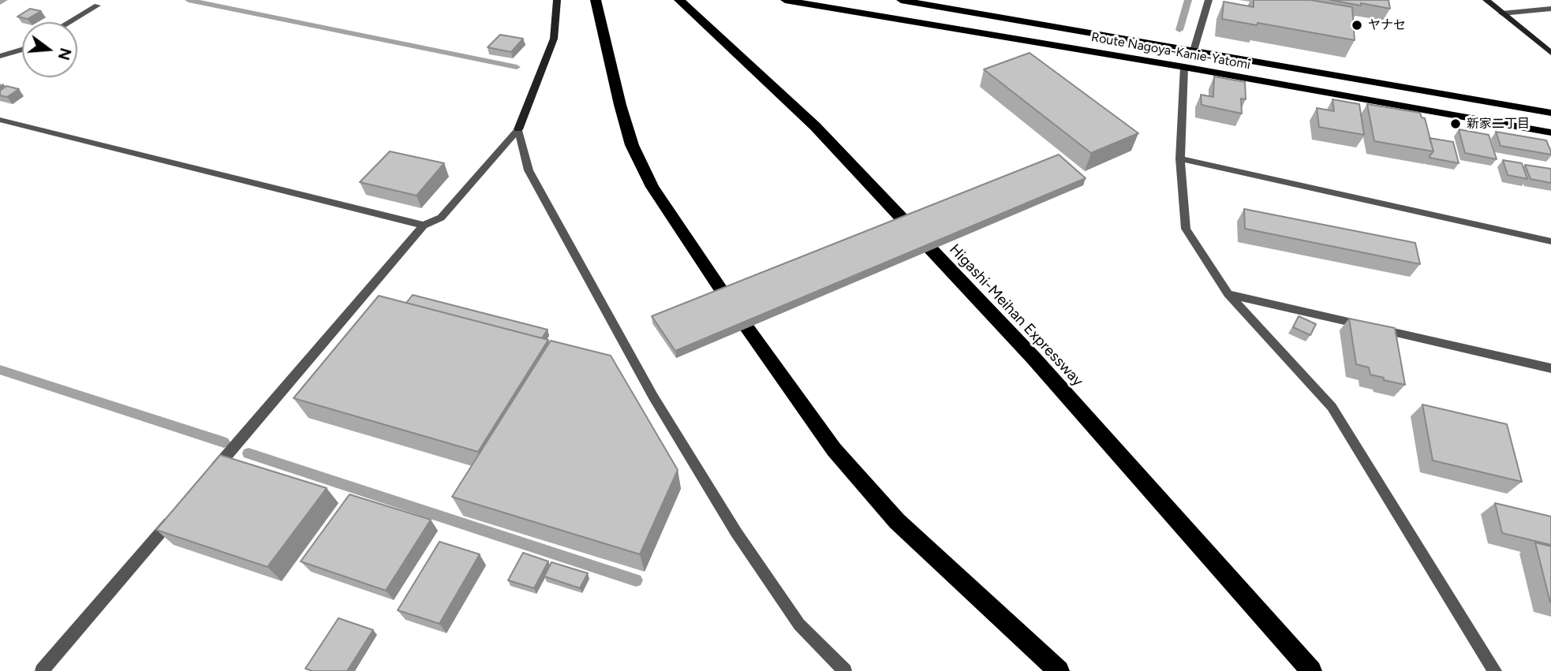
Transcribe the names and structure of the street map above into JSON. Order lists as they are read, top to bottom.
{
  "streets": {
    "highway": ["Higashi-Meihan Expressway"],
    "main road": ["Route Nagoya-Kanie-Yatomi"]
  },
  "places": ["ヤナセ", "新家二丁目"],
  "north": "right"
}
